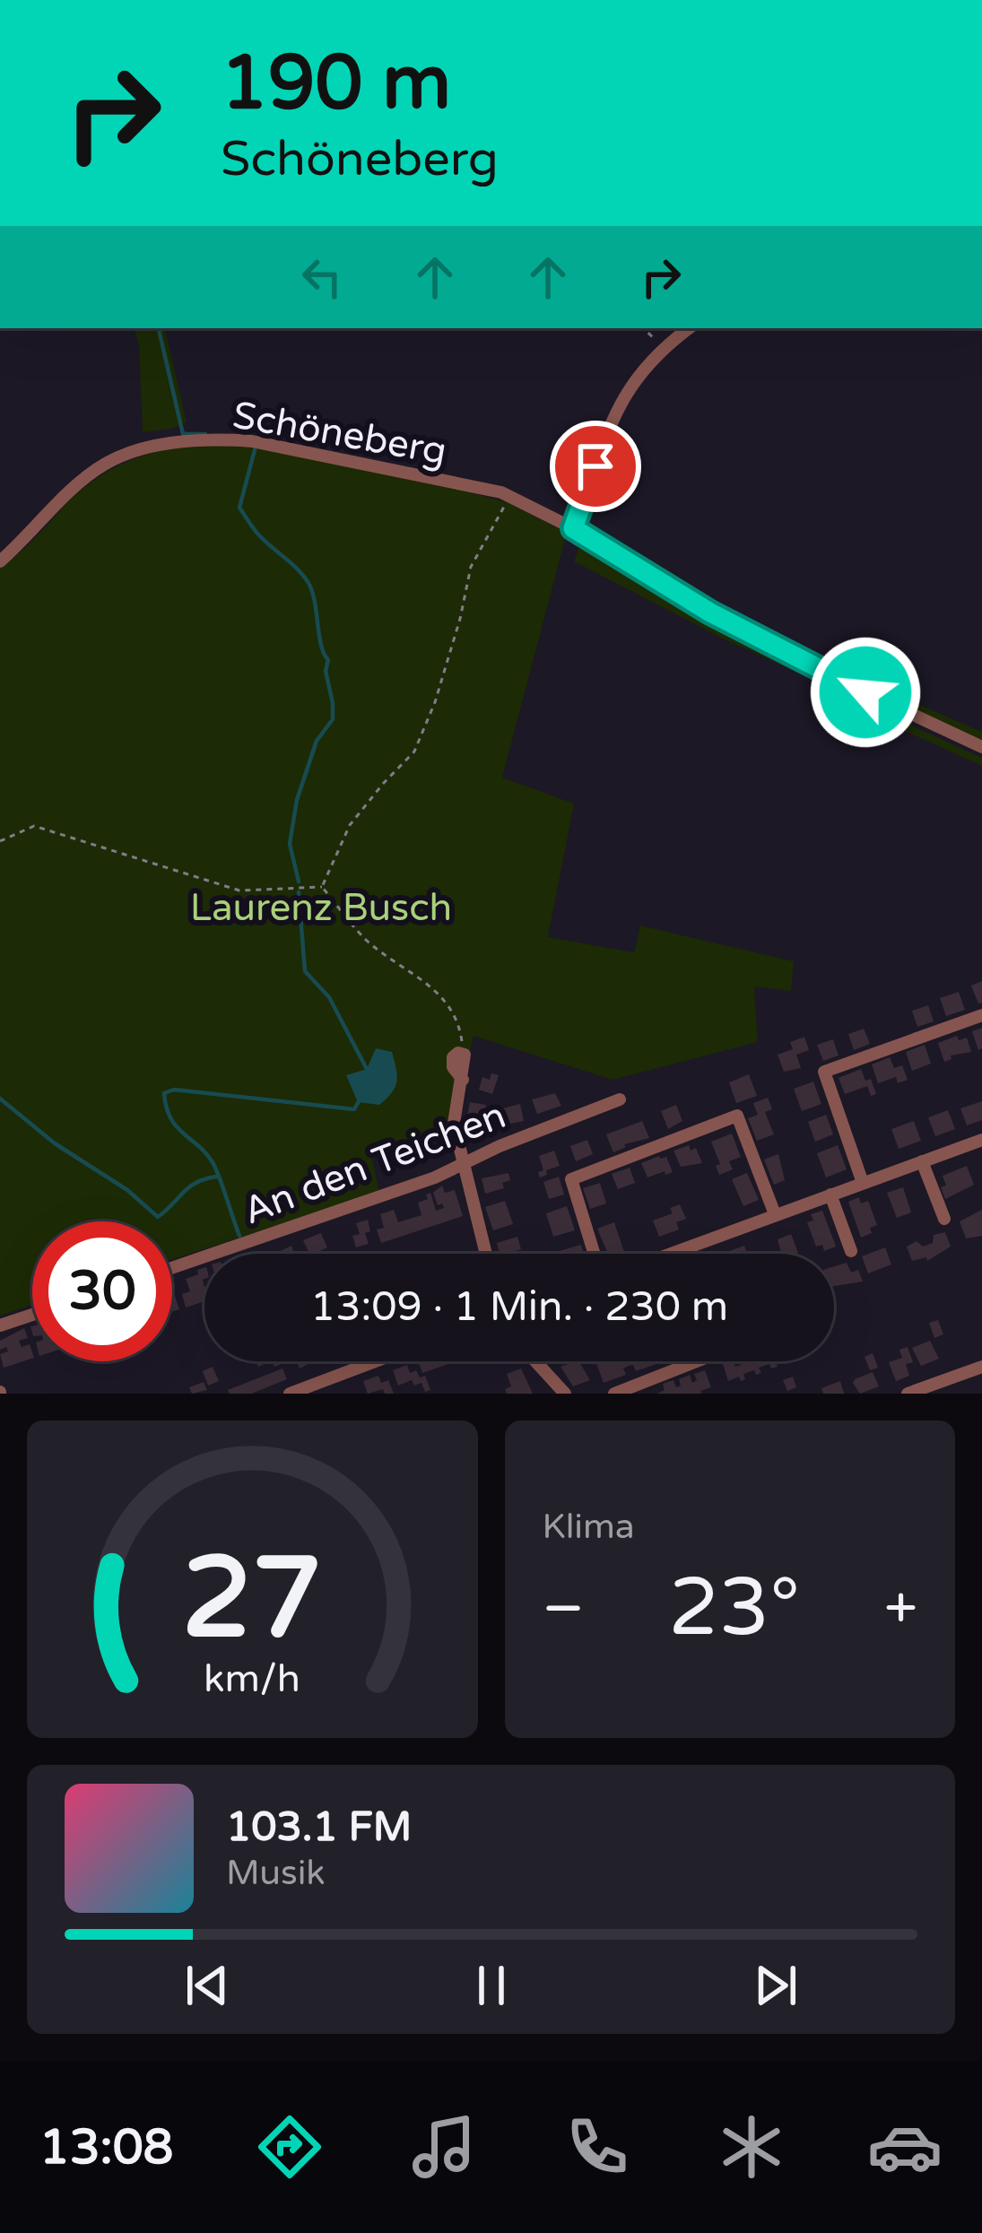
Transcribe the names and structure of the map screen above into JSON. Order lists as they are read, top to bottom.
{
  "streets": {
    "street": ["Schöneberg", "An den Teichen"]
  },
  "parks": ["Laurenz Busch"],
  "page": {
    "turn": ["190 m", "Schöneberg"],
    "limit": "30",
    "trip": "13:09 · 1 Min. · 230 m",
    "tile": "Klima",
    "heat": ["−", "23°", "+"],
    "song": ["103.1 FM", "Musik"],
    "tabs": "13:08",
    "gauge": ["27", "km/h"]
  }
}
